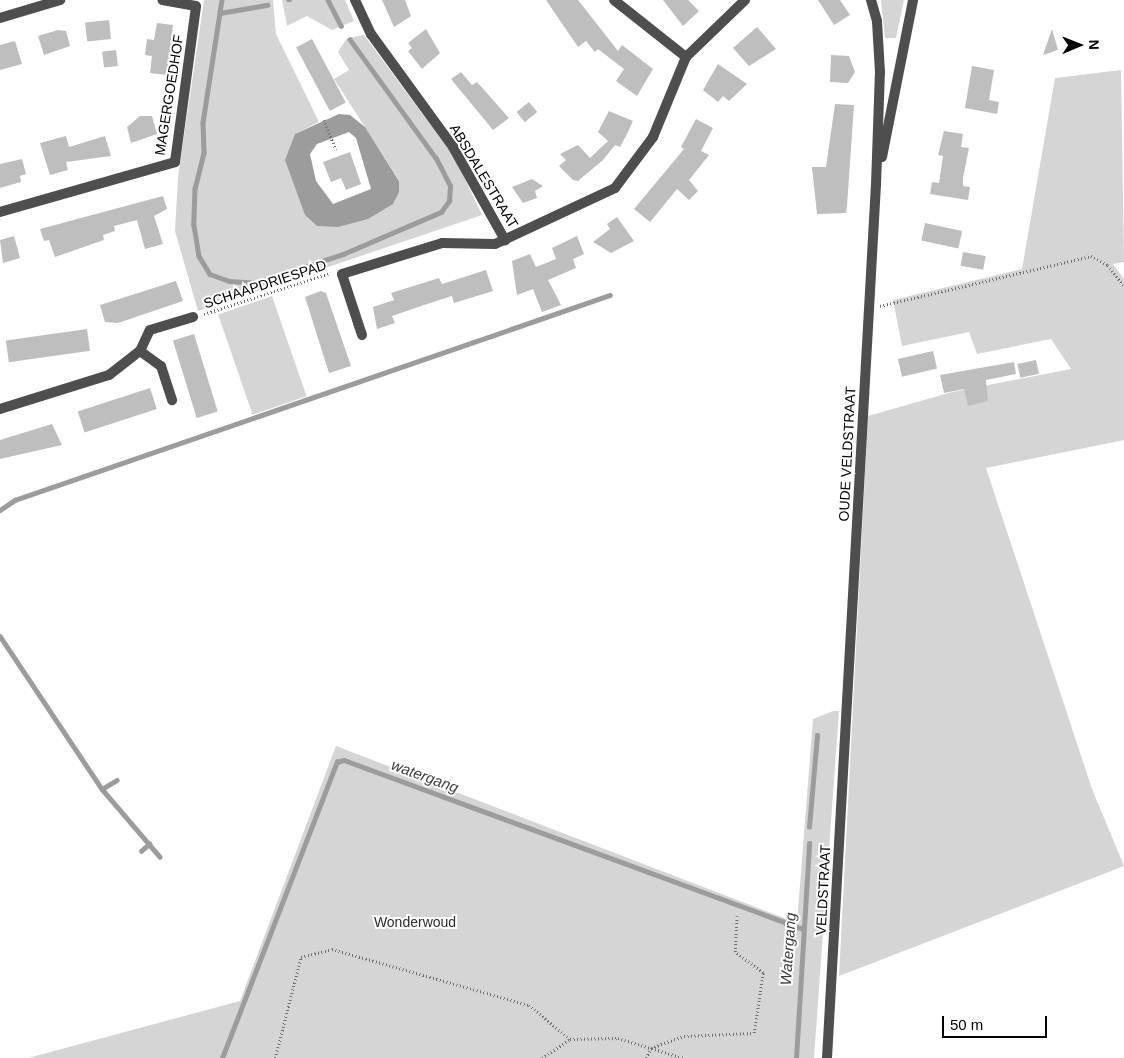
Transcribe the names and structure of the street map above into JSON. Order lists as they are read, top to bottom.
{
  "streets": {
    "street": [
      "MAGERGOEDHOF",
      "ABSDALESTRAAT",
      "OUDE VELDSTRAAT",
      "VELDSTRAAT"
    ],
    "path": ["SCHAAPDRIESPAD"]
  },
  "crossings": [
    ["OUDE VELDSTRAAT", "VELDSTRAAT"]
  ],
  "water": ["watergang", "Watergang"],
  "parks": ["Wonderwoud"],
  "scale_bar": "50 m",
  "north": "right"
}
